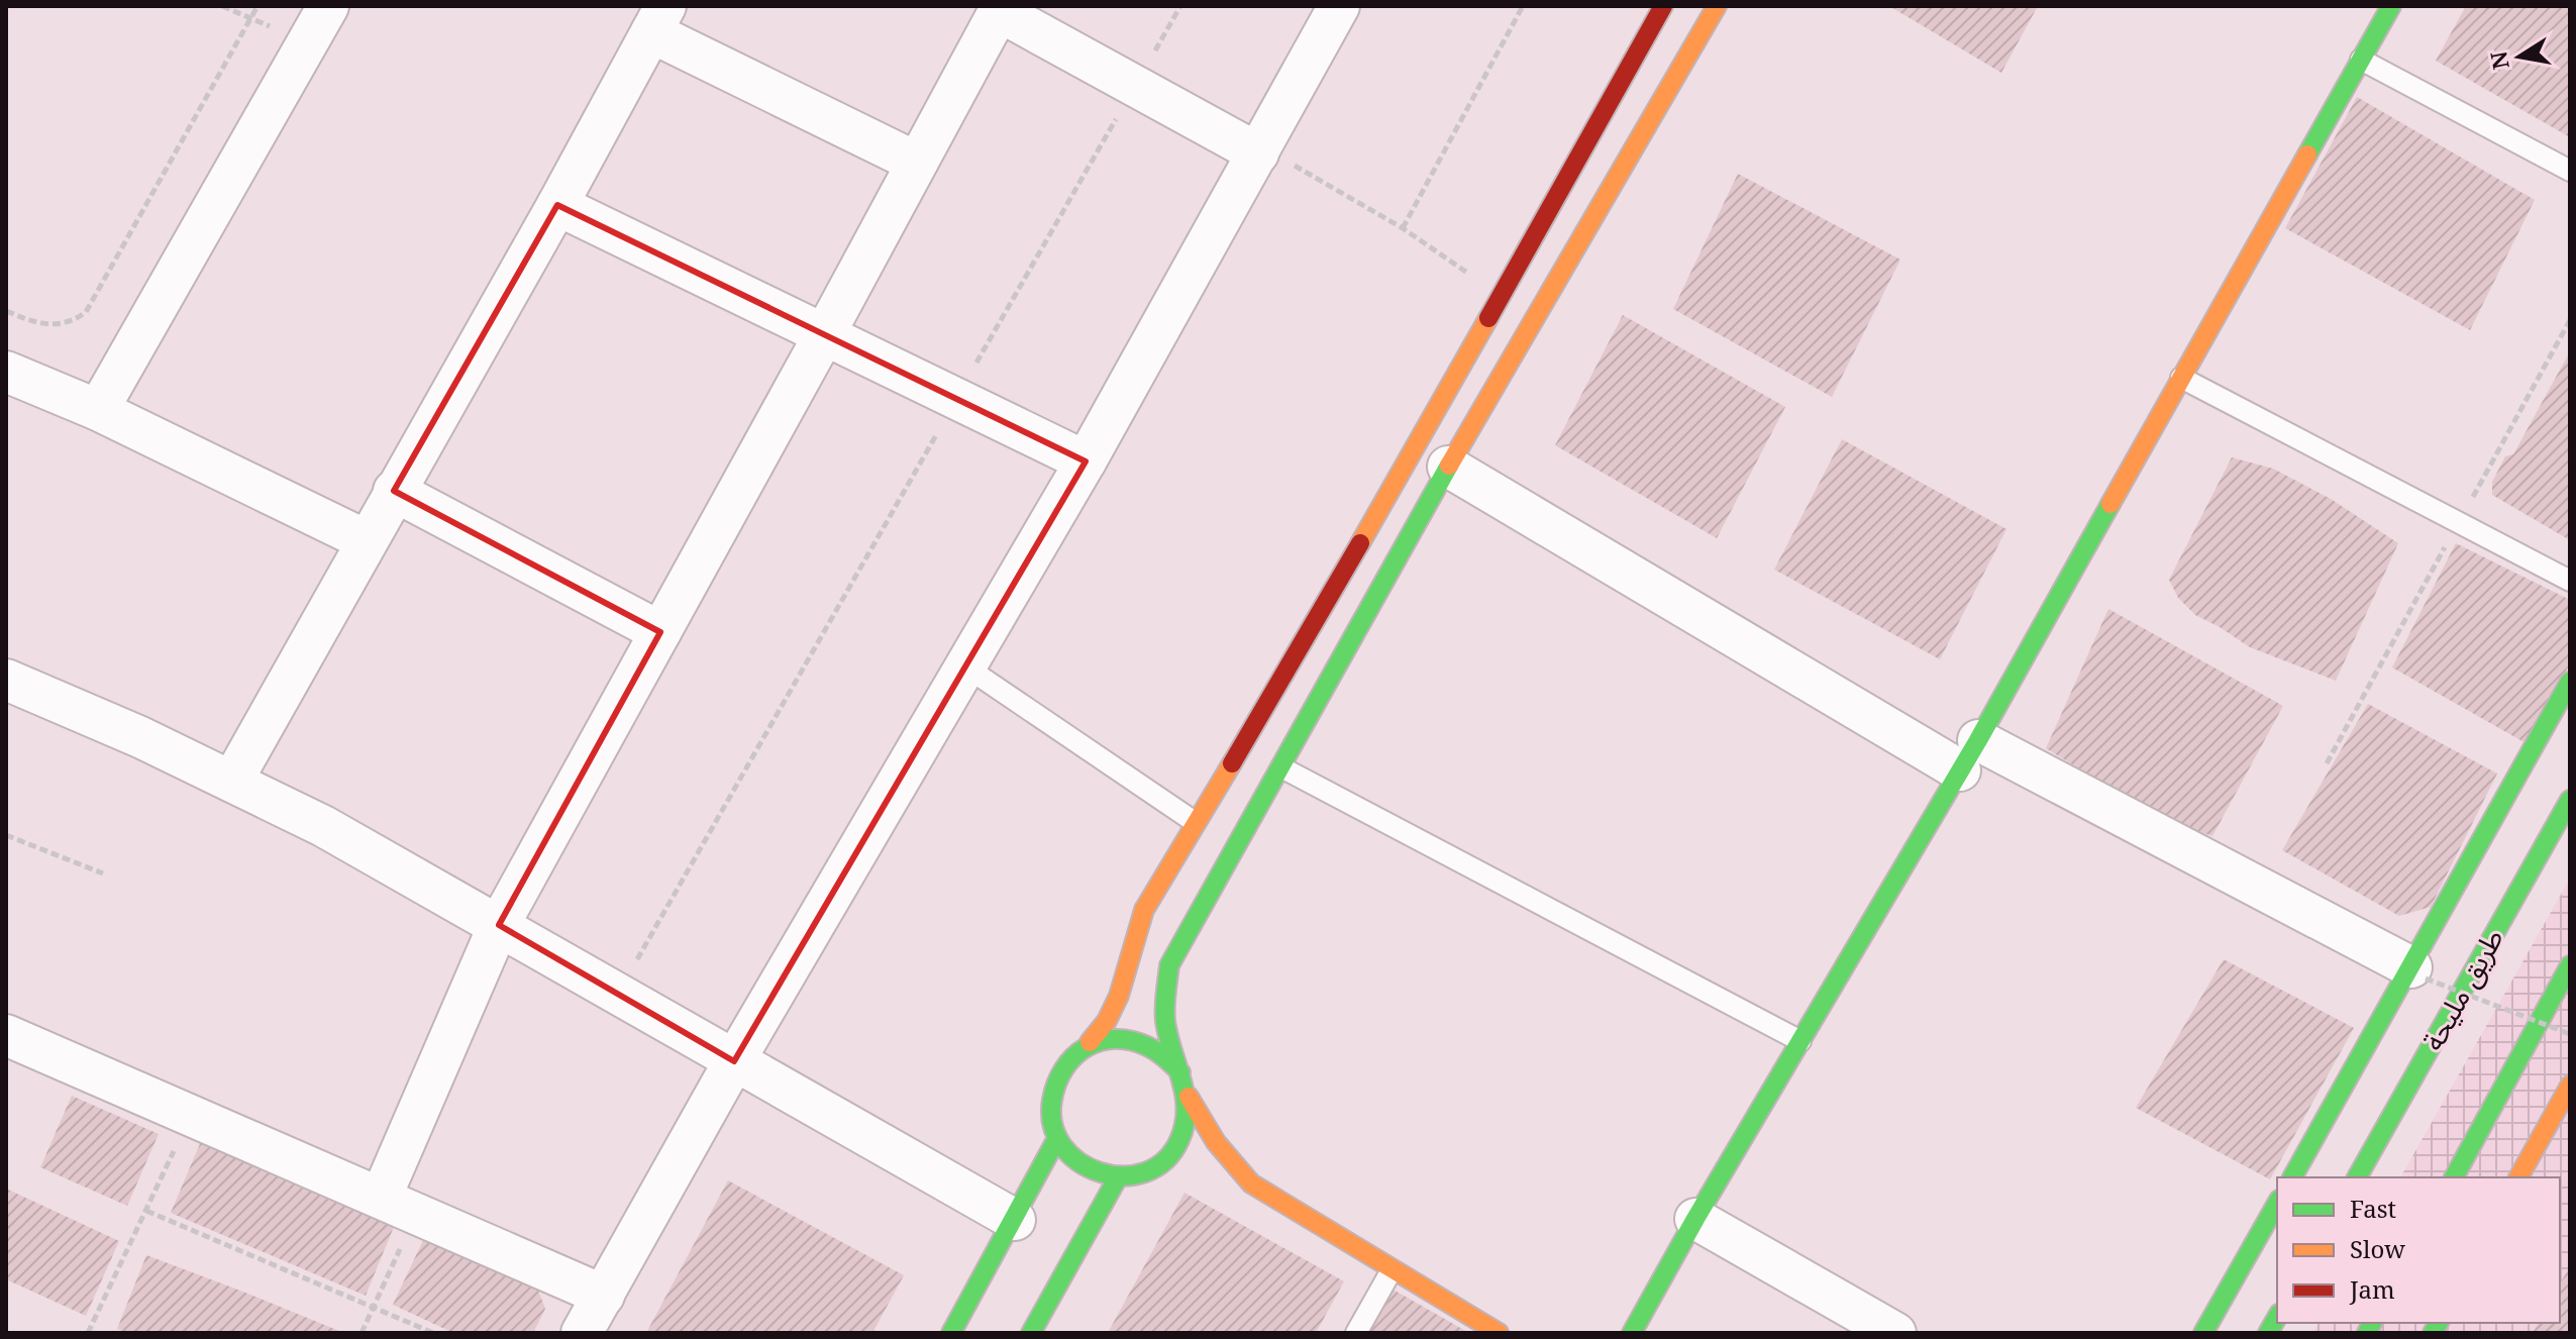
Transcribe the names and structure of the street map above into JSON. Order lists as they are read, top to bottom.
{
  "streets": {
    "street": ["طريق مليحة"]
  },
  "legend": ["Fast", "Slow", "Jam"],
  "north": "left"
}
